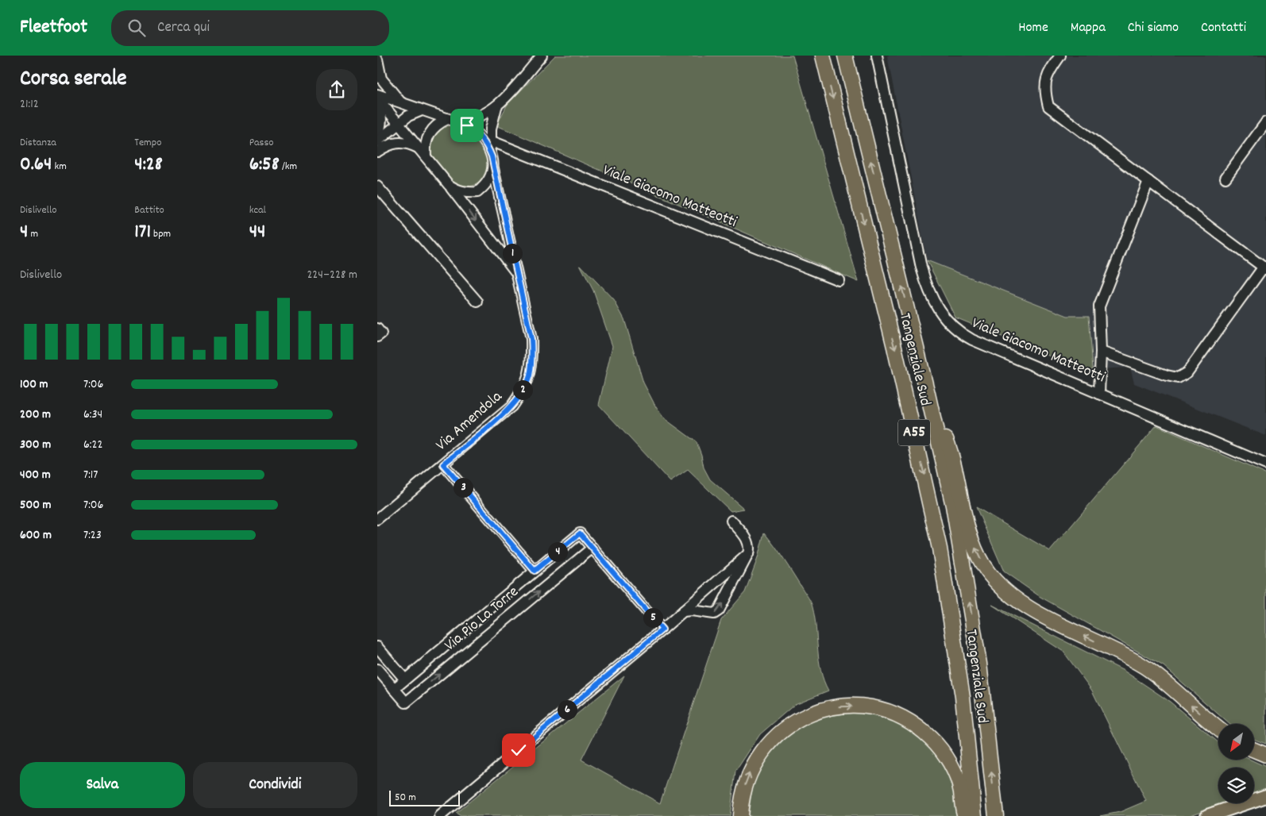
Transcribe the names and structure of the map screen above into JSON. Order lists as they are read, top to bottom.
{
  "streets": {
    "highway": ["Tangenziale Sud", "A55"],
    "street": ["Viale Giacomo Matteotti", "Via Amendola", "Via Pio La Torre"]
  },
  "scale_bar": "50 m",
  "north": "bottom left",
  "page": {
    "header": "Fleetfoot",
    "search": "Cerca qui",
    "nav": [
      "Home",
      "Mappa",
      "Chi siamo",
      "Contatti"
    ],
    "heading": ["Corsa serale", "21:12"],
    "stats": [
      ["Distanza", "0.64 km"],
      ["Tempo", "4:28"],
      ["Passo", "6:58 /km"],
      ["Dislivello", "4 m"],
      ["Battito", "171 bpm"],
      ["kcal", "44"]
    ],
    "pins": [
      "1",
      "2",
      "3",
      "4",
      "5",
      "6"
    ],
    "chart": ["Dislivello", "224–228 m"],
    "list": [
      {
        "name": "100 m",
        "note": "7:06"
      },
      {
        "name": "200 m",
        "note": "6:34"
      },
      {
        "name": "300 m",
        "note": "6:22"
      },
      {
        "name": "400 m",
        "note": "7:17"
      },
      {
        "name": "500 m",
        "note": "7:06"
      },
      {
        "name": "600 m",
        "note": "7:23"
      }
    ],
    "buttons": ["Salva", "Condividi"],
    "scale": "50 m"
  }
}
